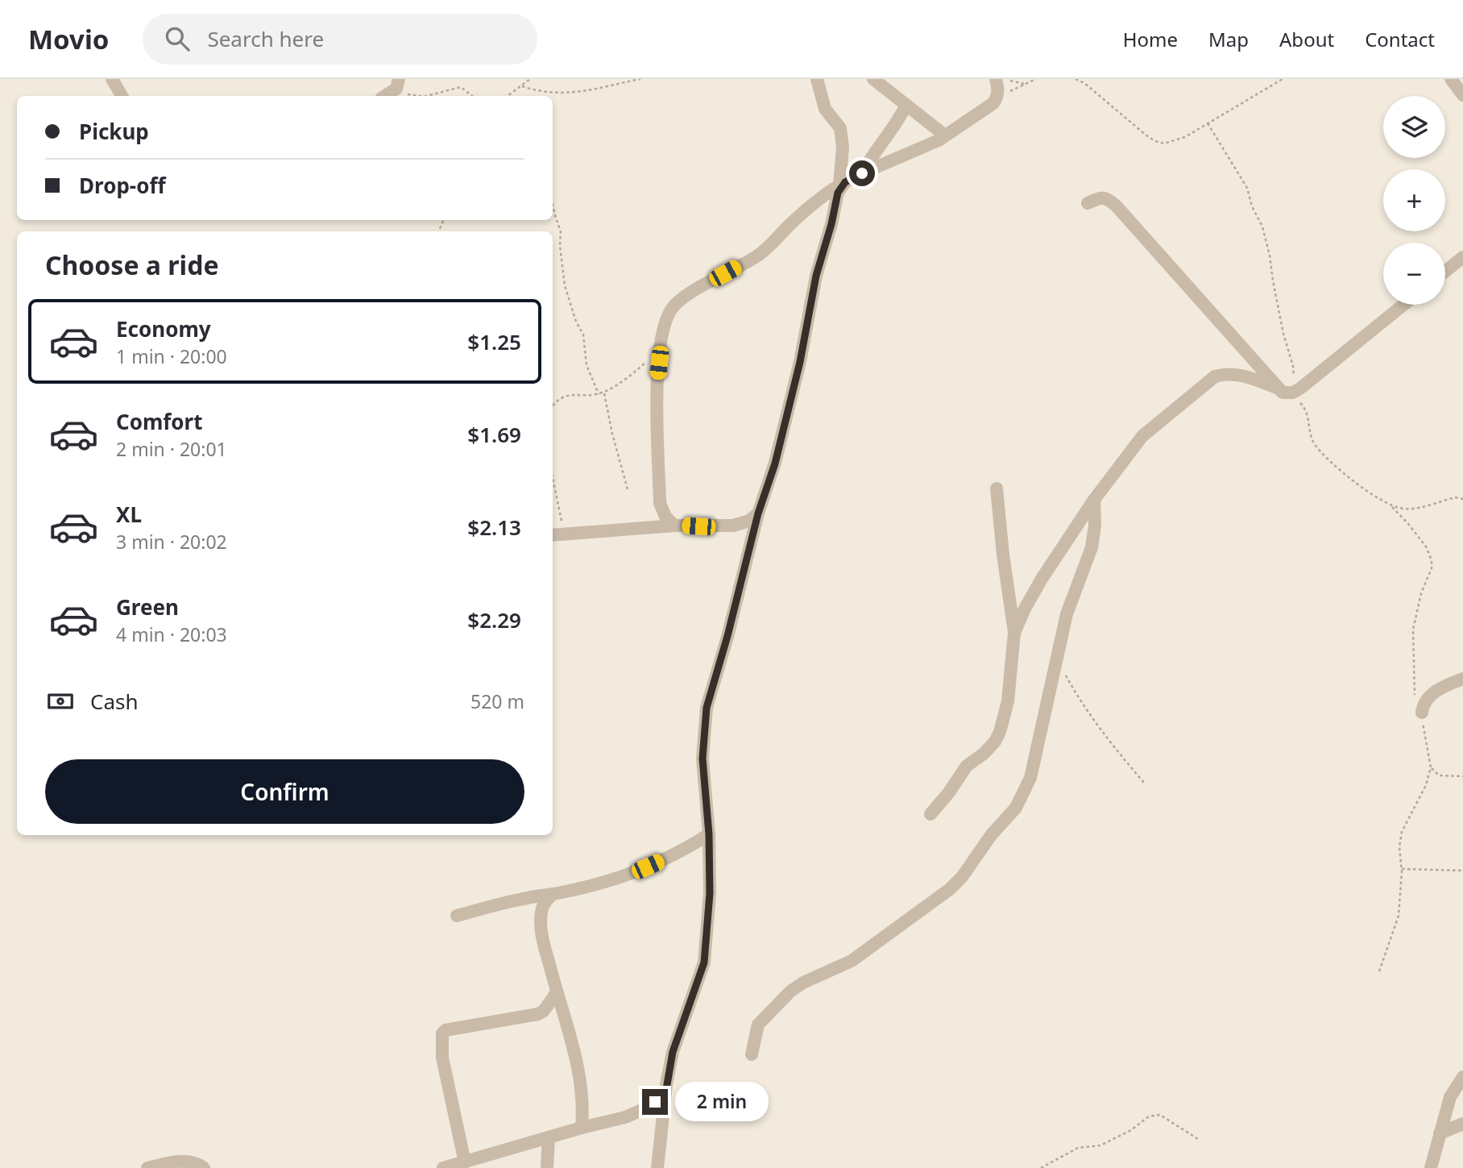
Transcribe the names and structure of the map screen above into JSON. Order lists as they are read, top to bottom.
{
  "page": {
    "header": "Movio",
    "search": "Search here",
    "nav": [
      "Home",
      "Map",
      "About",
      "Contact"
    ],
    "map_buttons": ["+", "−"],
    "banner": ["Pickup", "Drop-off"],
    "heading": "Choose a ride",
    "list": [
      {
        "name": "Economy",
        "note": "1 min · 20:00",
        "value": "$1.25"
      },
      {
        "name": "Comfort",
        "note": "2 min · 20:01",
        "value": "$1.69"
      },
      {
        "name": "XL",
        "note": "3 min · 20:02",
        "value": "$2.13"
      },
      {
        "name": "Green",
        "note": "4 min · 20:03",
        "value": "$2.29"
      }
    ],
    "pay": ["Cash", "520 m"],
    "buttons": "Confirm",
    "bubble": "2 min"
  }
}
